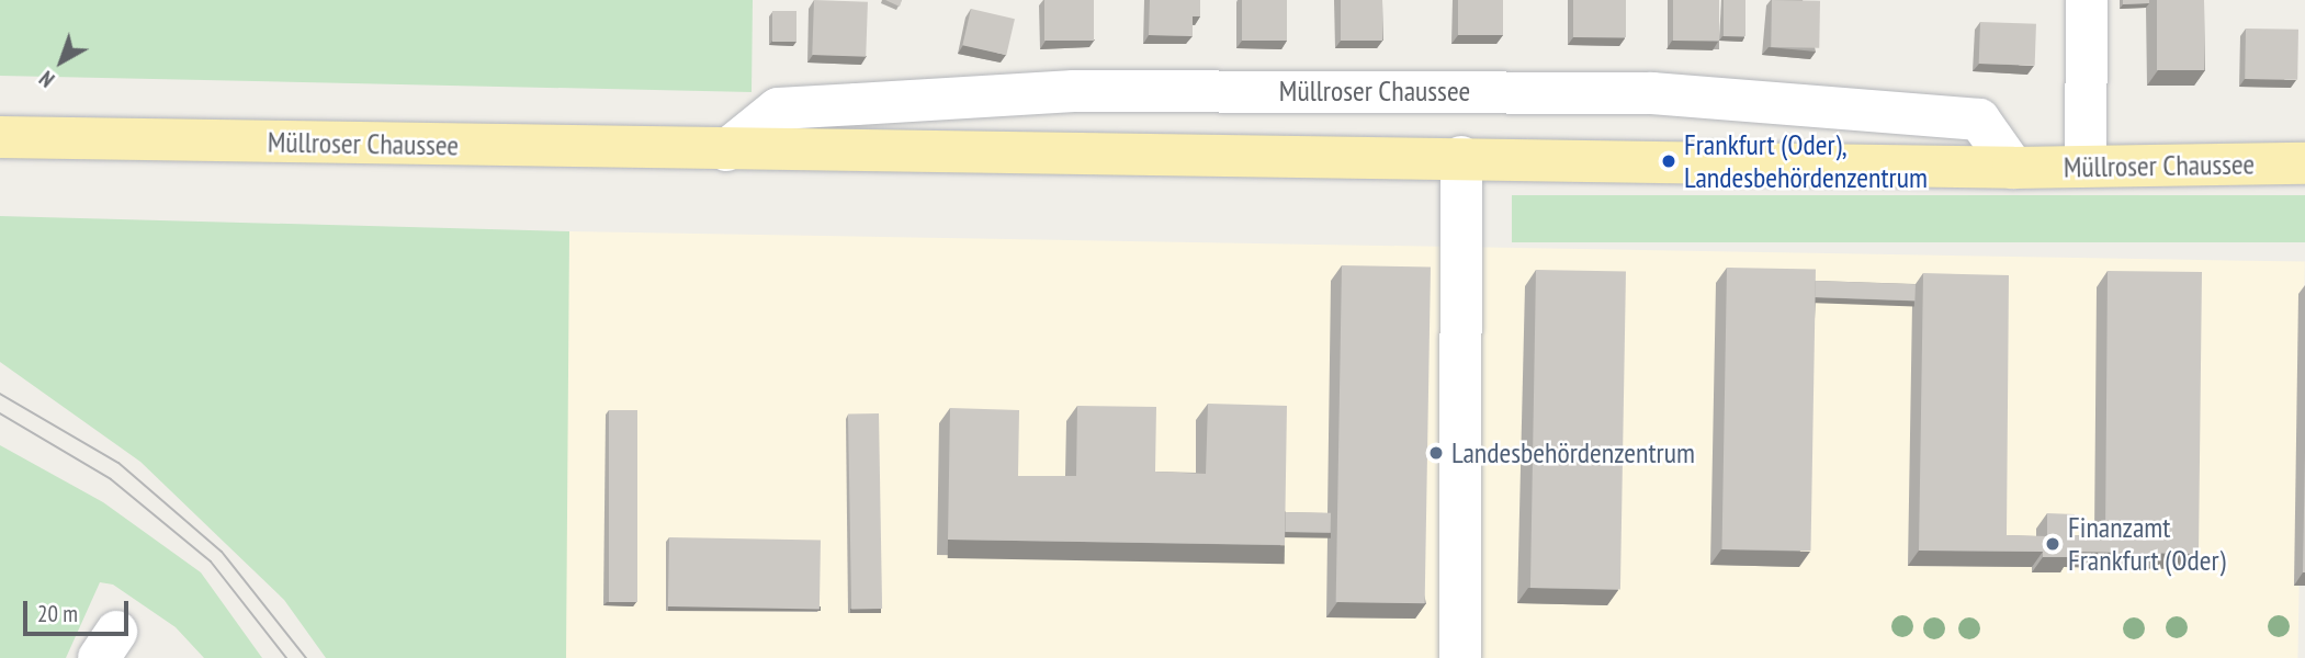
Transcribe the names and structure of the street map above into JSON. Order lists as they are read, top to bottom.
{
  "streets": {
    "main road": ["Müllroser Chaussee"]
  },
  "places": ["Frankfurt (Oder), Landesbehördenzentrum", "Landesbehördenzentrum", "Finanzamt Frankfurt (Oder)"],
  "scale_bar": "20 m",
  "north": "bottom left"
}
